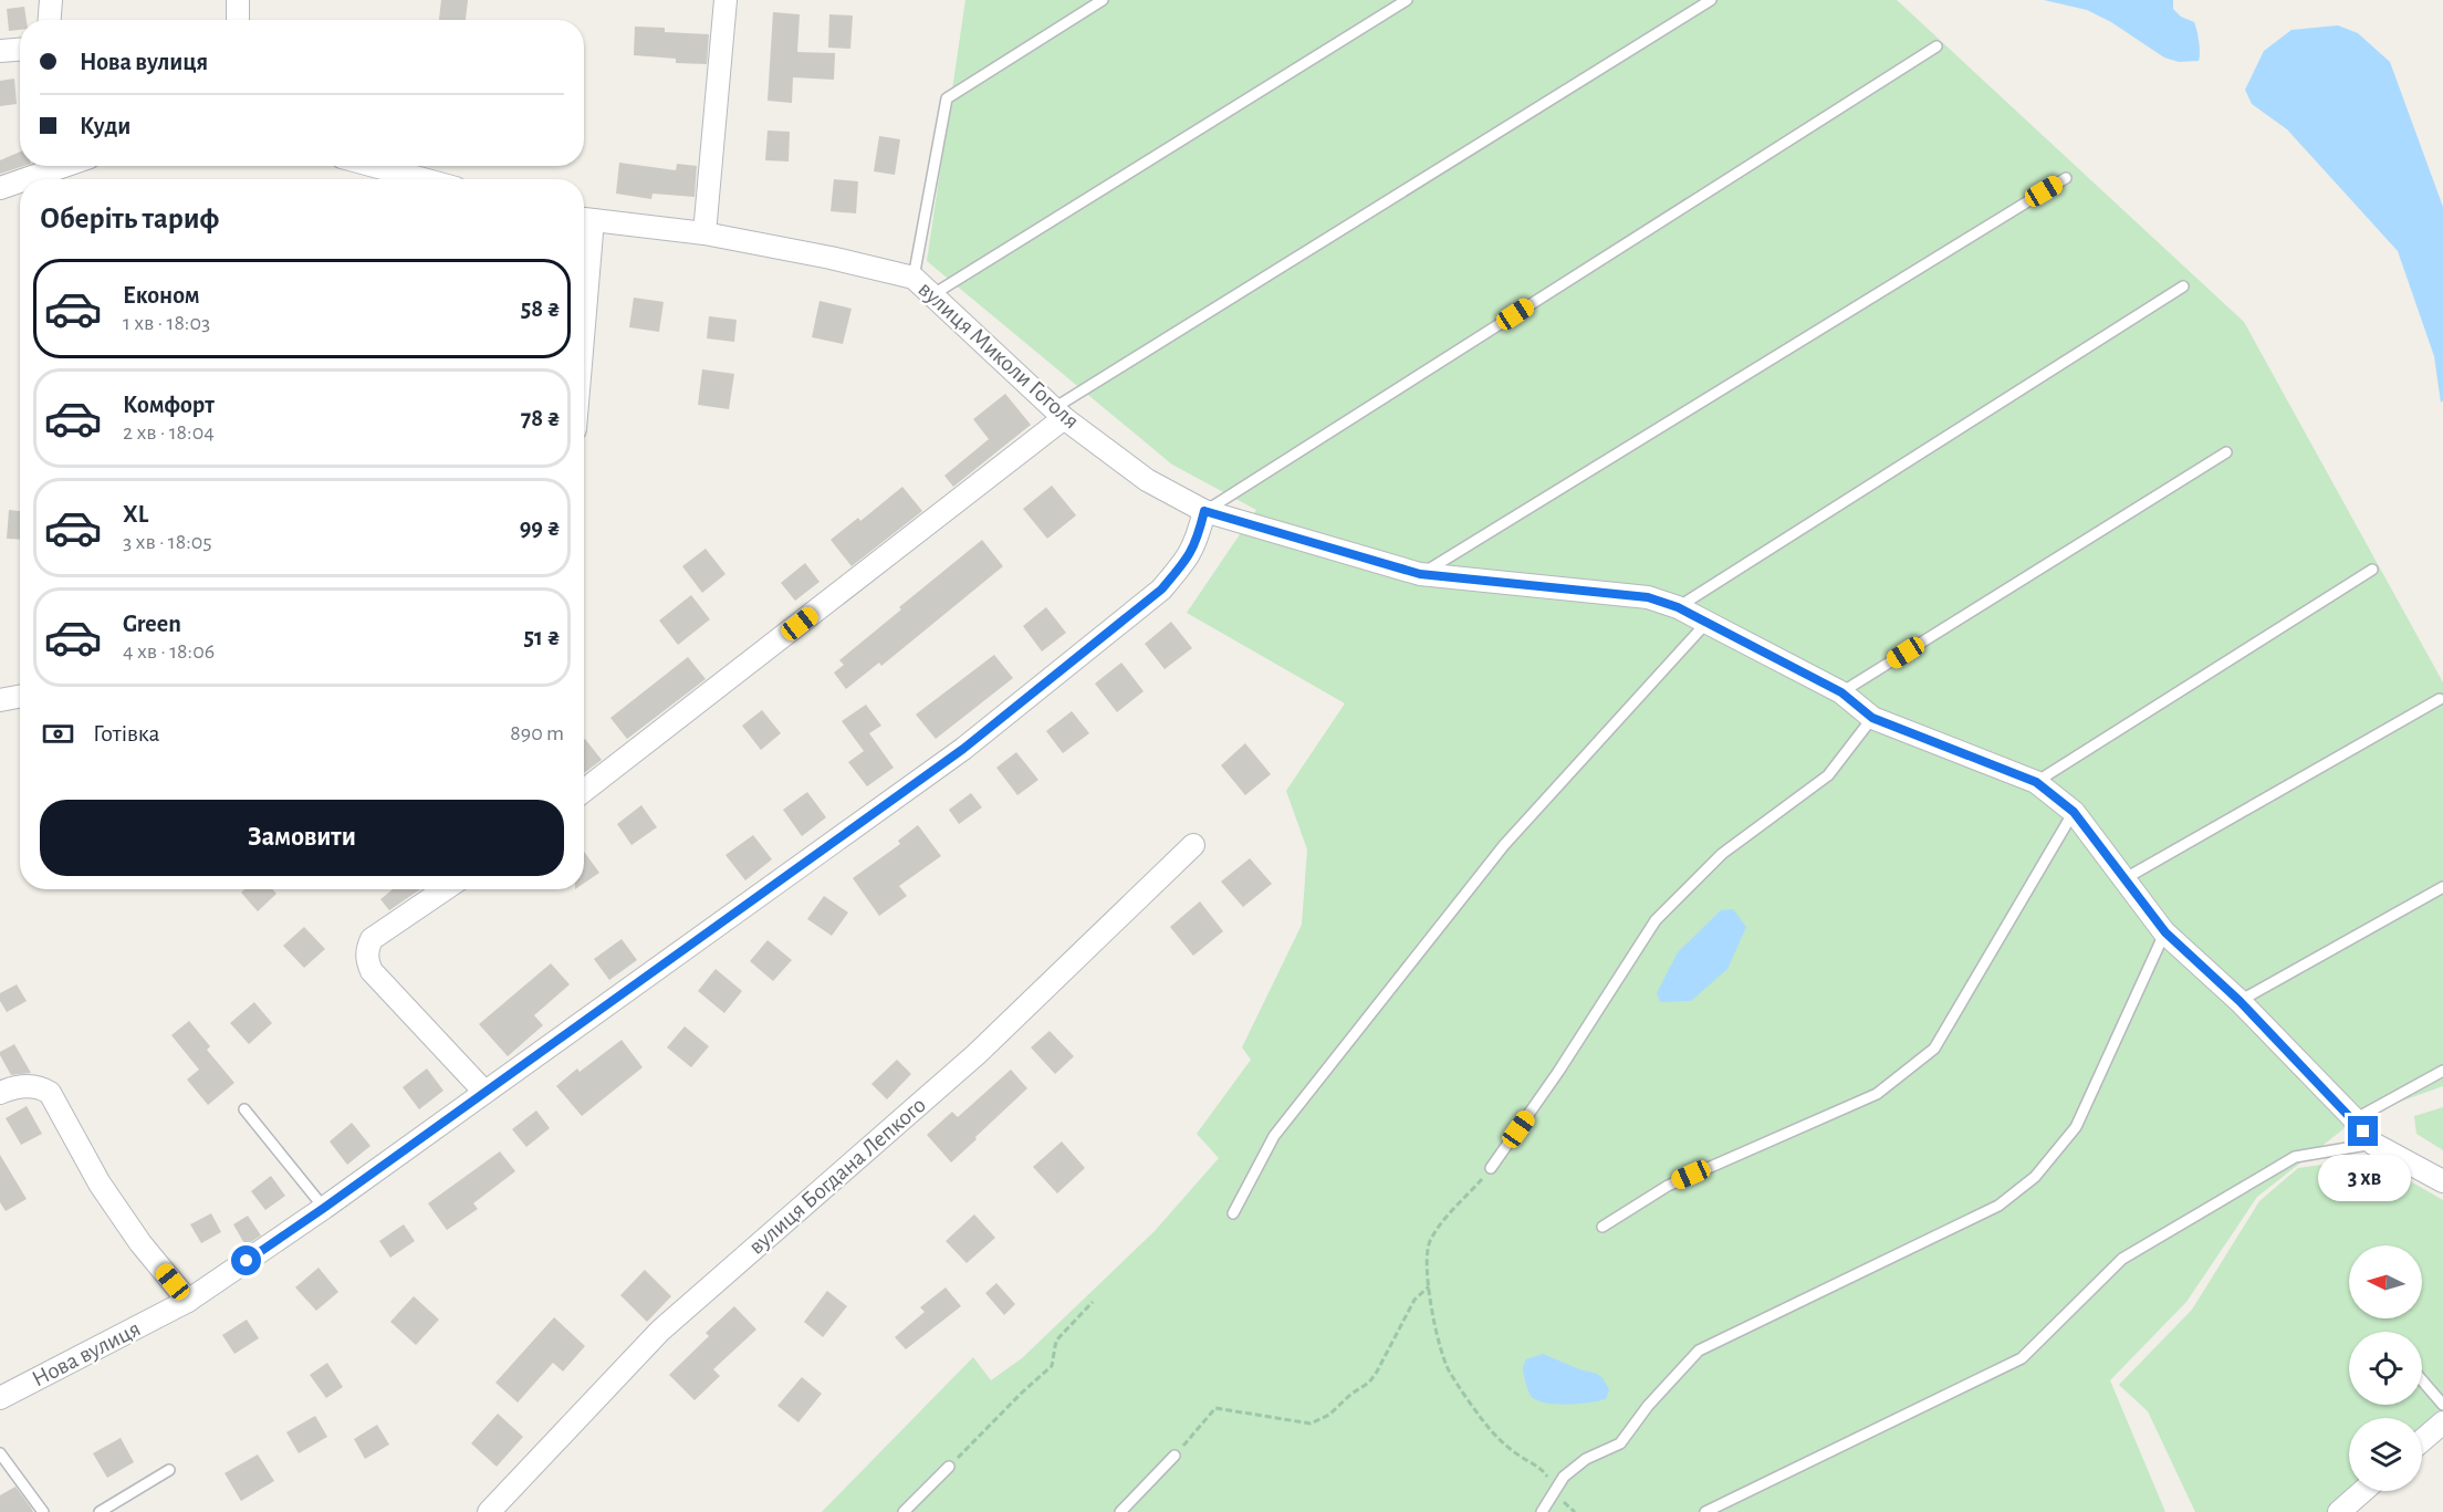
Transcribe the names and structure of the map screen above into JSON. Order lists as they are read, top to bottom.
{
  "streets": {
    "street": ["вулиця Миколи Гоголя", "вулиця Богдана Лепкого", "Нова вулиця"]
  },
  "crossings": [
    ["вулиця Миколи Гоголя", "Нова вулиця"]
  ],
  "north": "left",
  "page": {
    "banner": ["Нова вулиця", "Куди"],
    "heading": "Оберіть тариф",
    "list": [
      {
        "name": "Економ",
        "note": "1 хв · 18:03",
        "value": "58 ₴"
      },
      {
        "name": "Комфорт",
        "note": "2 хв · 18:04",
        "value": "78 ₴"
      },
      {
        "name": "XL",
        "note": "3 хв · 18:05",
        "value": "99 ₴"
      },
      {
        "name": "Green",
        "note": "4 хв · 18:06",
        "value": "51 ₴"
      }
    ],
    "pay": ["Готівка", "890 m"],
    "buttons": "Замовити",
    "bubble": "3 хв"
  }
}
